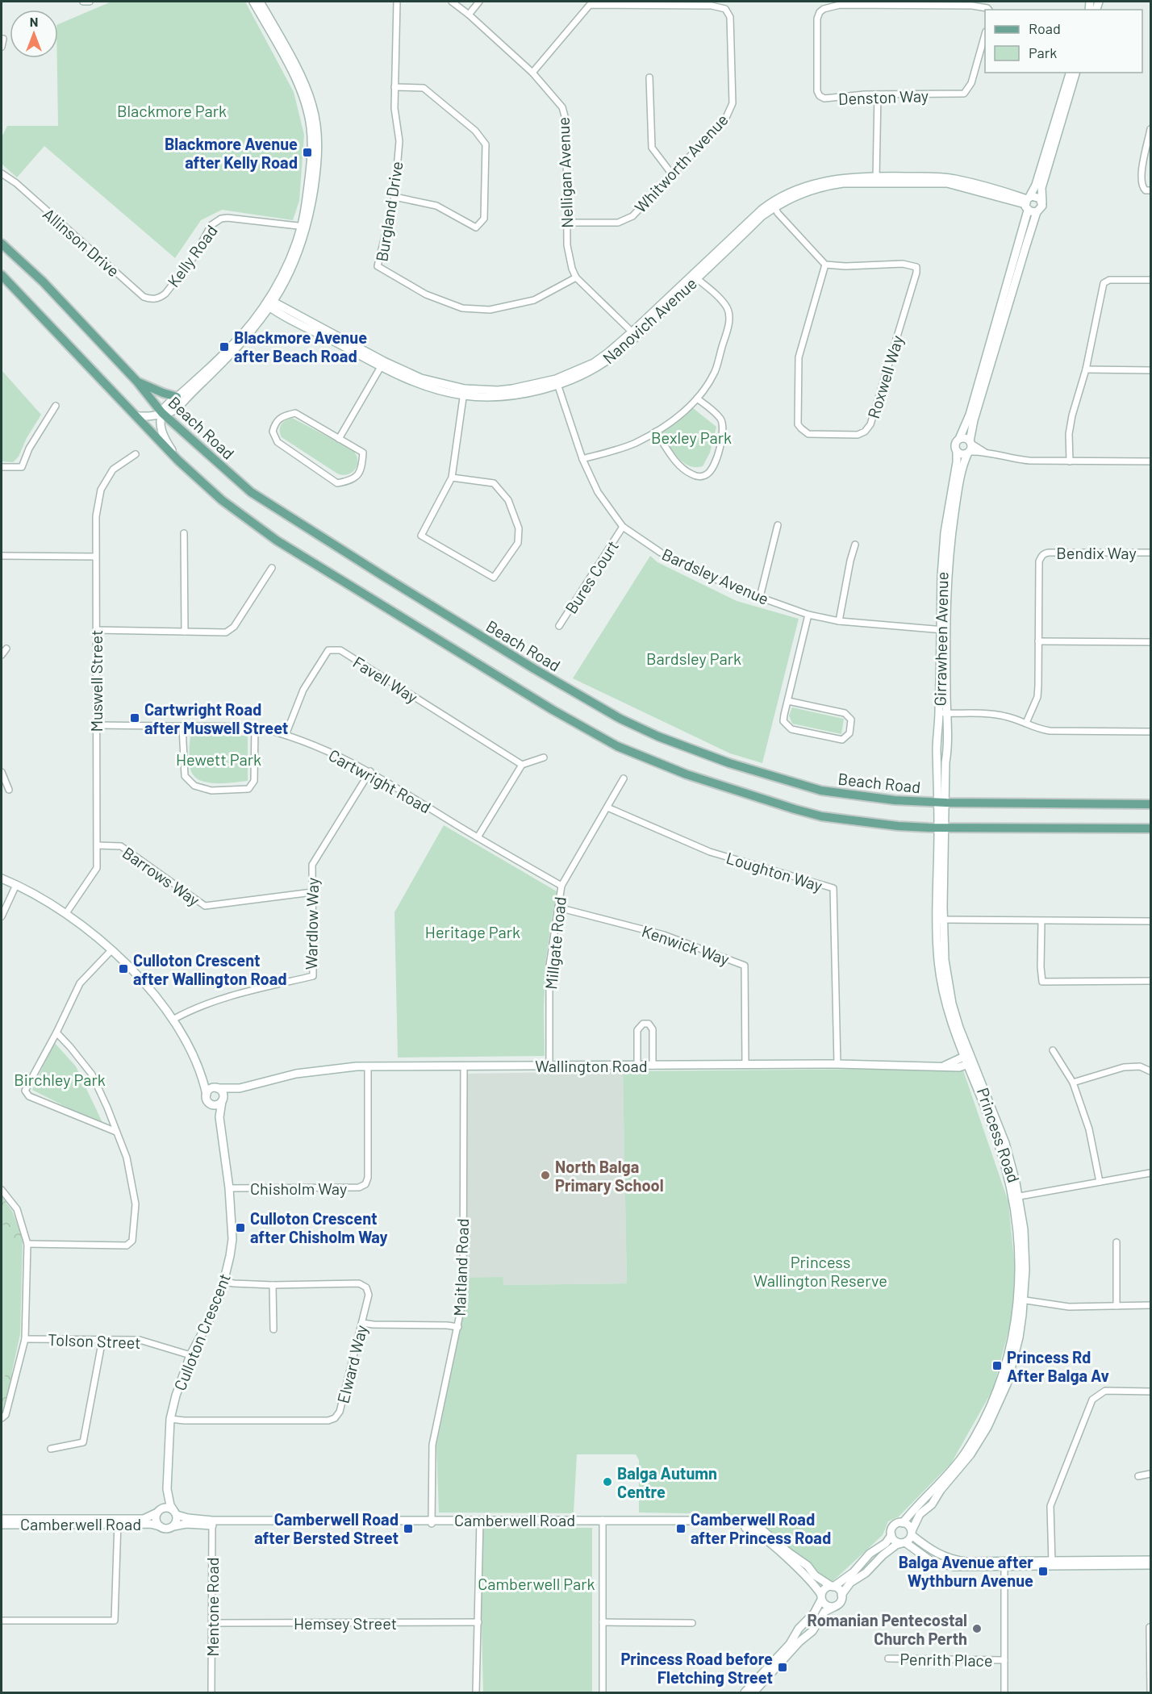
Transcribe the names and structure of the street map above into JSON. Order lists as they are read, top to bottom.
{
  "streets": {
    "main road": ["Beach Road"],
    "street": [
      "Denston Way",
      "Whitworth Avenue",
      "Nelligan Avenue",
      "Burgland Drive",
      "Allinson Drive",
      "Kelly Road",
      "Nanovich Avenue",
      "Roxwell Way",
      "Bendix Way",
      "Bardsley Avenue",
      "Bures Court",
      "Girrawheen Avenue",
      "Favell Way",
      "Muswell Street",
      "Cartwright Road",
      "Loughton Way",
      "Barrows Way",
      "Wardlow Way",
      "Millgate Road",
      "Kenwick Way",
      "Wallington Road",
      "Princess Road",
      "Chisholm Way",
      "Maitland Road",
      "Culloton Crescent",
      "Tolson Street",
      "Elward Way",
      "Camberwell Road",
      "Mentone Road",
      "Hemsey Street",
      "Penrith Place"
    ]
  },
  "crossings": [
    ["Whitworth Avenue", "Nelligan Avenue"],
    ["Nelligan Avenue", "Burgland Drive"],
    ["Nelligan Avenue", "Nanovich Avenue"],
    ["Allinson Drive", "Kelly Road"],
    ["Nanovich Avenue", "Bardsley Avenue"],
    ["Nanovich Avenue", "Girrawheen Avenue"],
    ["Beach Road", "Girrawheen Avenue"],
    ["Bardsley Avenue", "Bures Court"],
    ["Bardsley Avenue", "Girrawheen Avenue"],
    ["Girrawheen Avenue", "Princess Road"],
    ["Favell Way", "Cartwright Road"],
    ["Muswell Street", "Cartwright Road"],
    ["Muswell Street", "Barrows Way"],
    ["Muswell Street", "Culloton Crescent"],
    ["Cartwright Road", "Wardlow Way"],
    ["Cartwright Road", "Millgate Road"],
    ["Loughton Way", "Millgate Road"],
    ["Loughton Way", "Wallington Road"],
    ["Barrows Way", "Wardlow Way"],
    ["Wardlow Way", "Culloton Crescent"],
    ["Millgate Road", "Kenwick Way"],
    ["Millgate Road", "Wallington Road"],
    ["Kenwick Way", "Wallington Road"],
    ["Wallington Road", "Princess Road"],
    ["Wallington Road", "Chisholm Way"],
    ["Wallington Road", "Maitland Road"],
    ["Wallington Road", "Culloton Crescent"],
    ["Chisholm Way", "Culloton Crescent"],
    ["Maitland Road", "Camberwell Road"],
    ["Culloton Crescent", "Tolson Street"],
    ["Culloton Crescent", "Elward Way"],
    ["Culloton Crescent", "Camberwell Road"],
    ["Camberwell Road", "Mentone Road"],
    ["Mentone Road", "Hemsey Street"]
  ],
  "parks": [
    "Blackmore Park",
    "Bexley Park",
    "Bardsley Park",
    "Hewett Park",
    "Heritage Park",
    "Birchley Park",
    "Princess Wallington Reserve",
    "Camberwell Park"
  ],
  "places": {
    "transit": [
      "Blackmore Avenue after Kelly Road",
      "Blackmore Avenue after Beach Road",
      "Cartwright Road after Muswell Street",
      "Culloton Crescent after Wallington Road",
      "Culloton Crescent after Chisholm Way",
      "Princess Rd After Balga Av",
      "Camberwell Road after Bersted Street",
      "Camberwell Road after Princess Road",
      "Balga Avenue after Wythburn Avenue",
      "Princess Road before Fletching Street"
    ],
    "other": ["North Balga Primary School", "Balga Autumn Centre", "Romanian Pentecostal Church Perth"]
  },
  "legend": ["Road", "Park"],
  "north": "top"
}
